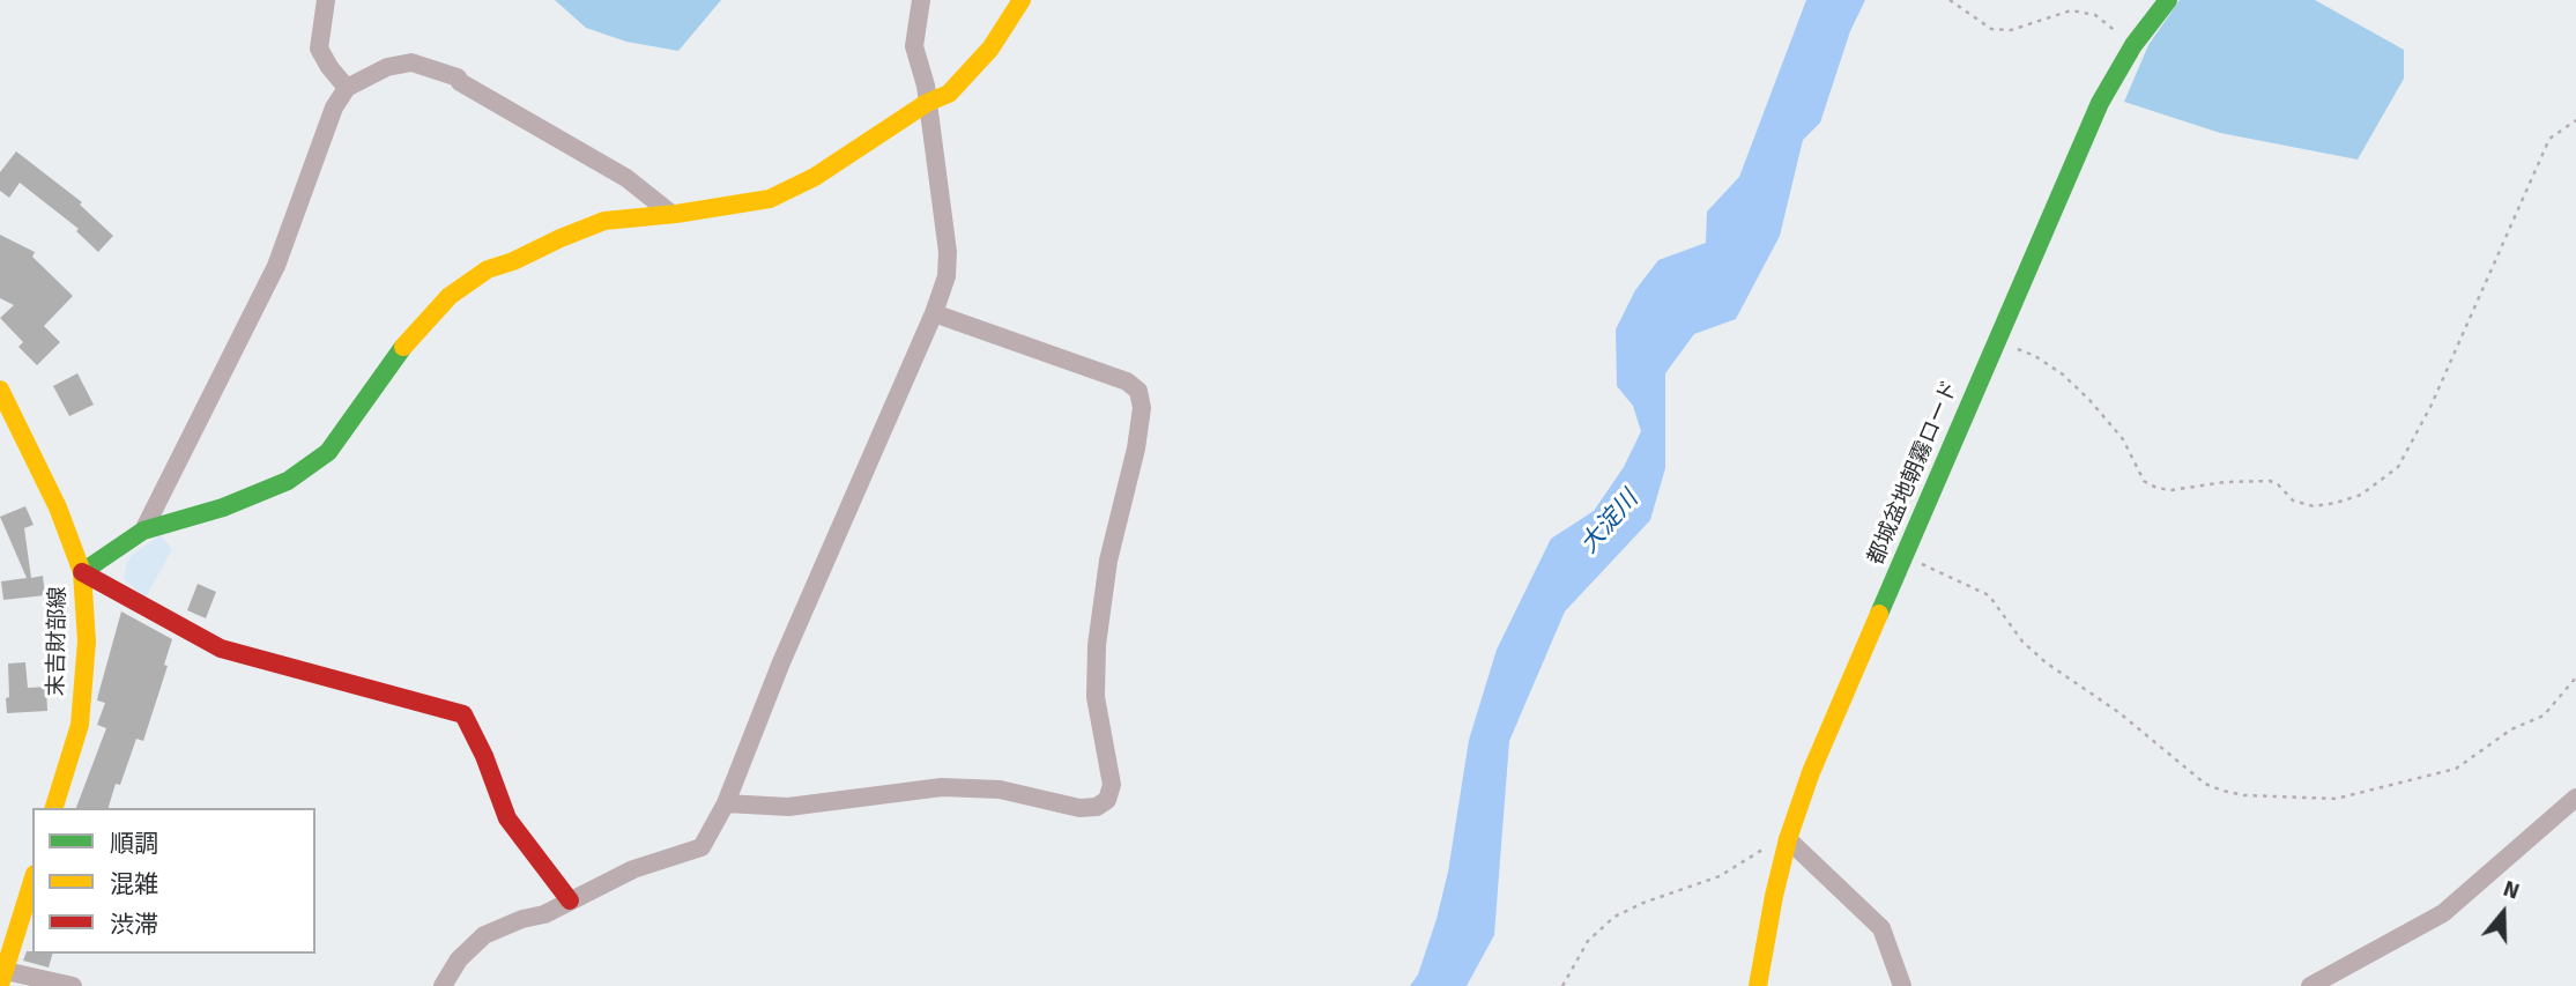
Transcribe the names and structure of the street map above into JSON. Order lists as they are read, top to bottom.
{
  "streets": {
    "street": ["都城盆地朝霧ロード", "末吉財部線"]
  },
  "water": ["大淀川"],
  "legend": ["順調", "混雑", "渋滞"],
  "north": "top"
}
